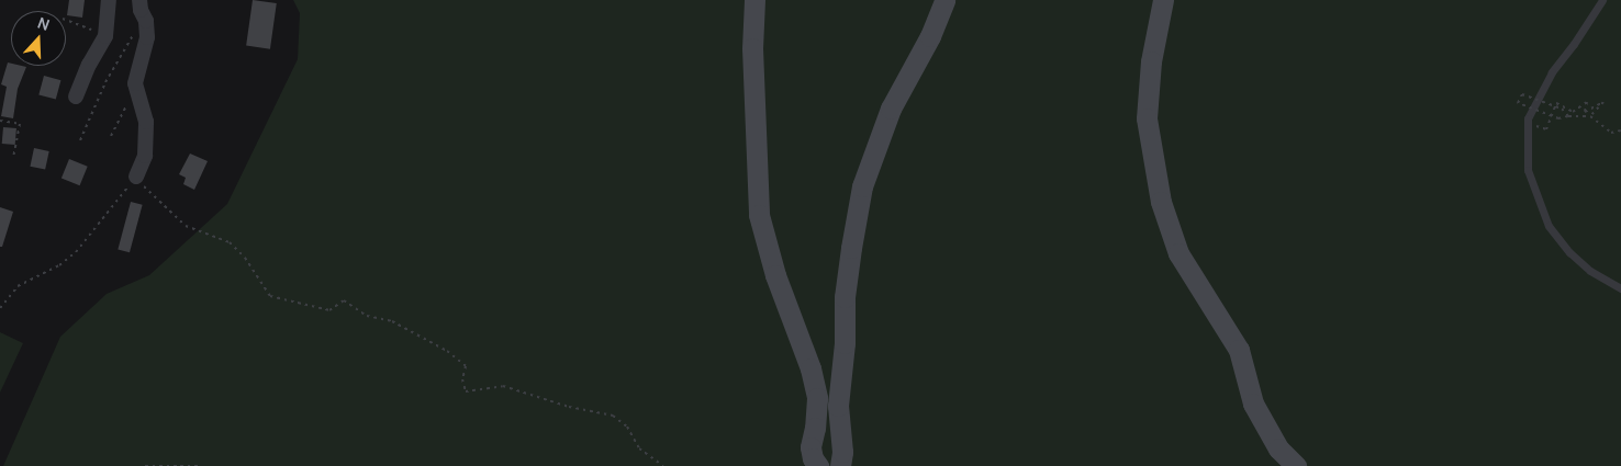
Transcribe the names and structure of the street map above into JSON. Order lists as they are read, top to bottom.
{
  "north": "top"
}
